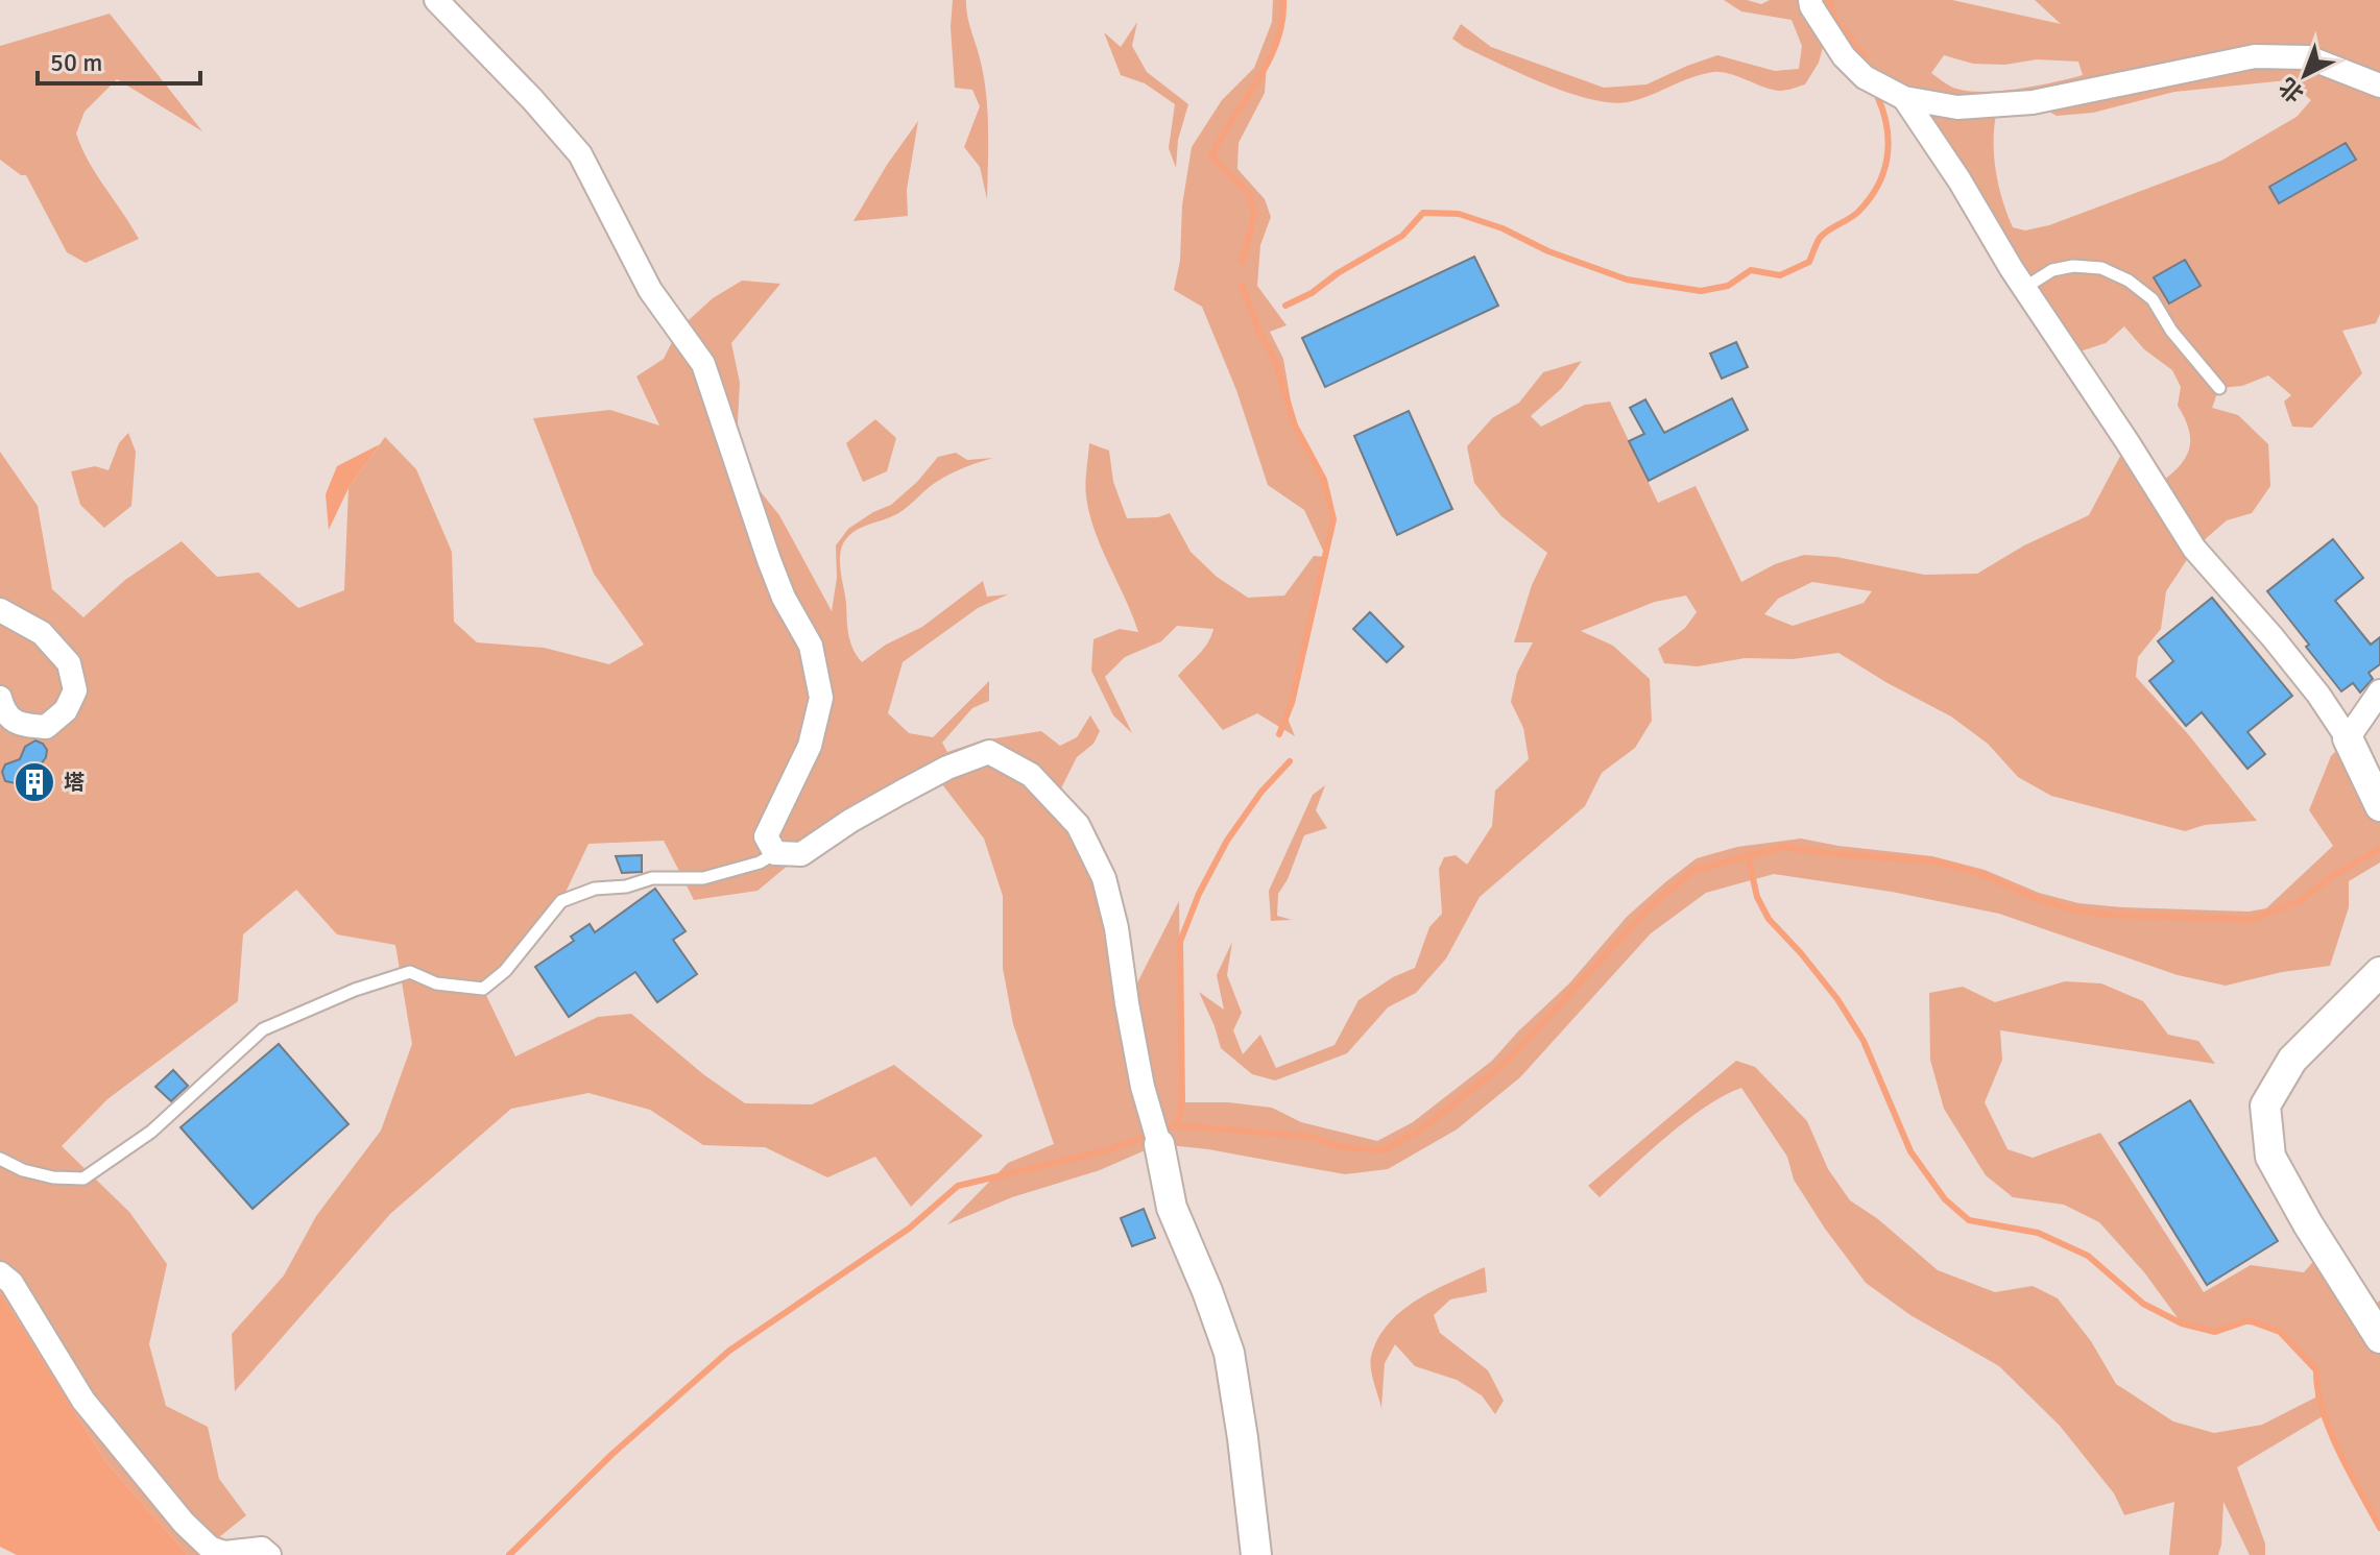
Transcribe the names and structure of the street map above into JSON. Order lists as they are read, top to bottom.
{
  "places": {
    "building": ["塔"]
  },
  "scale_bar": "50 m",
  "north": "bottom left"
}
